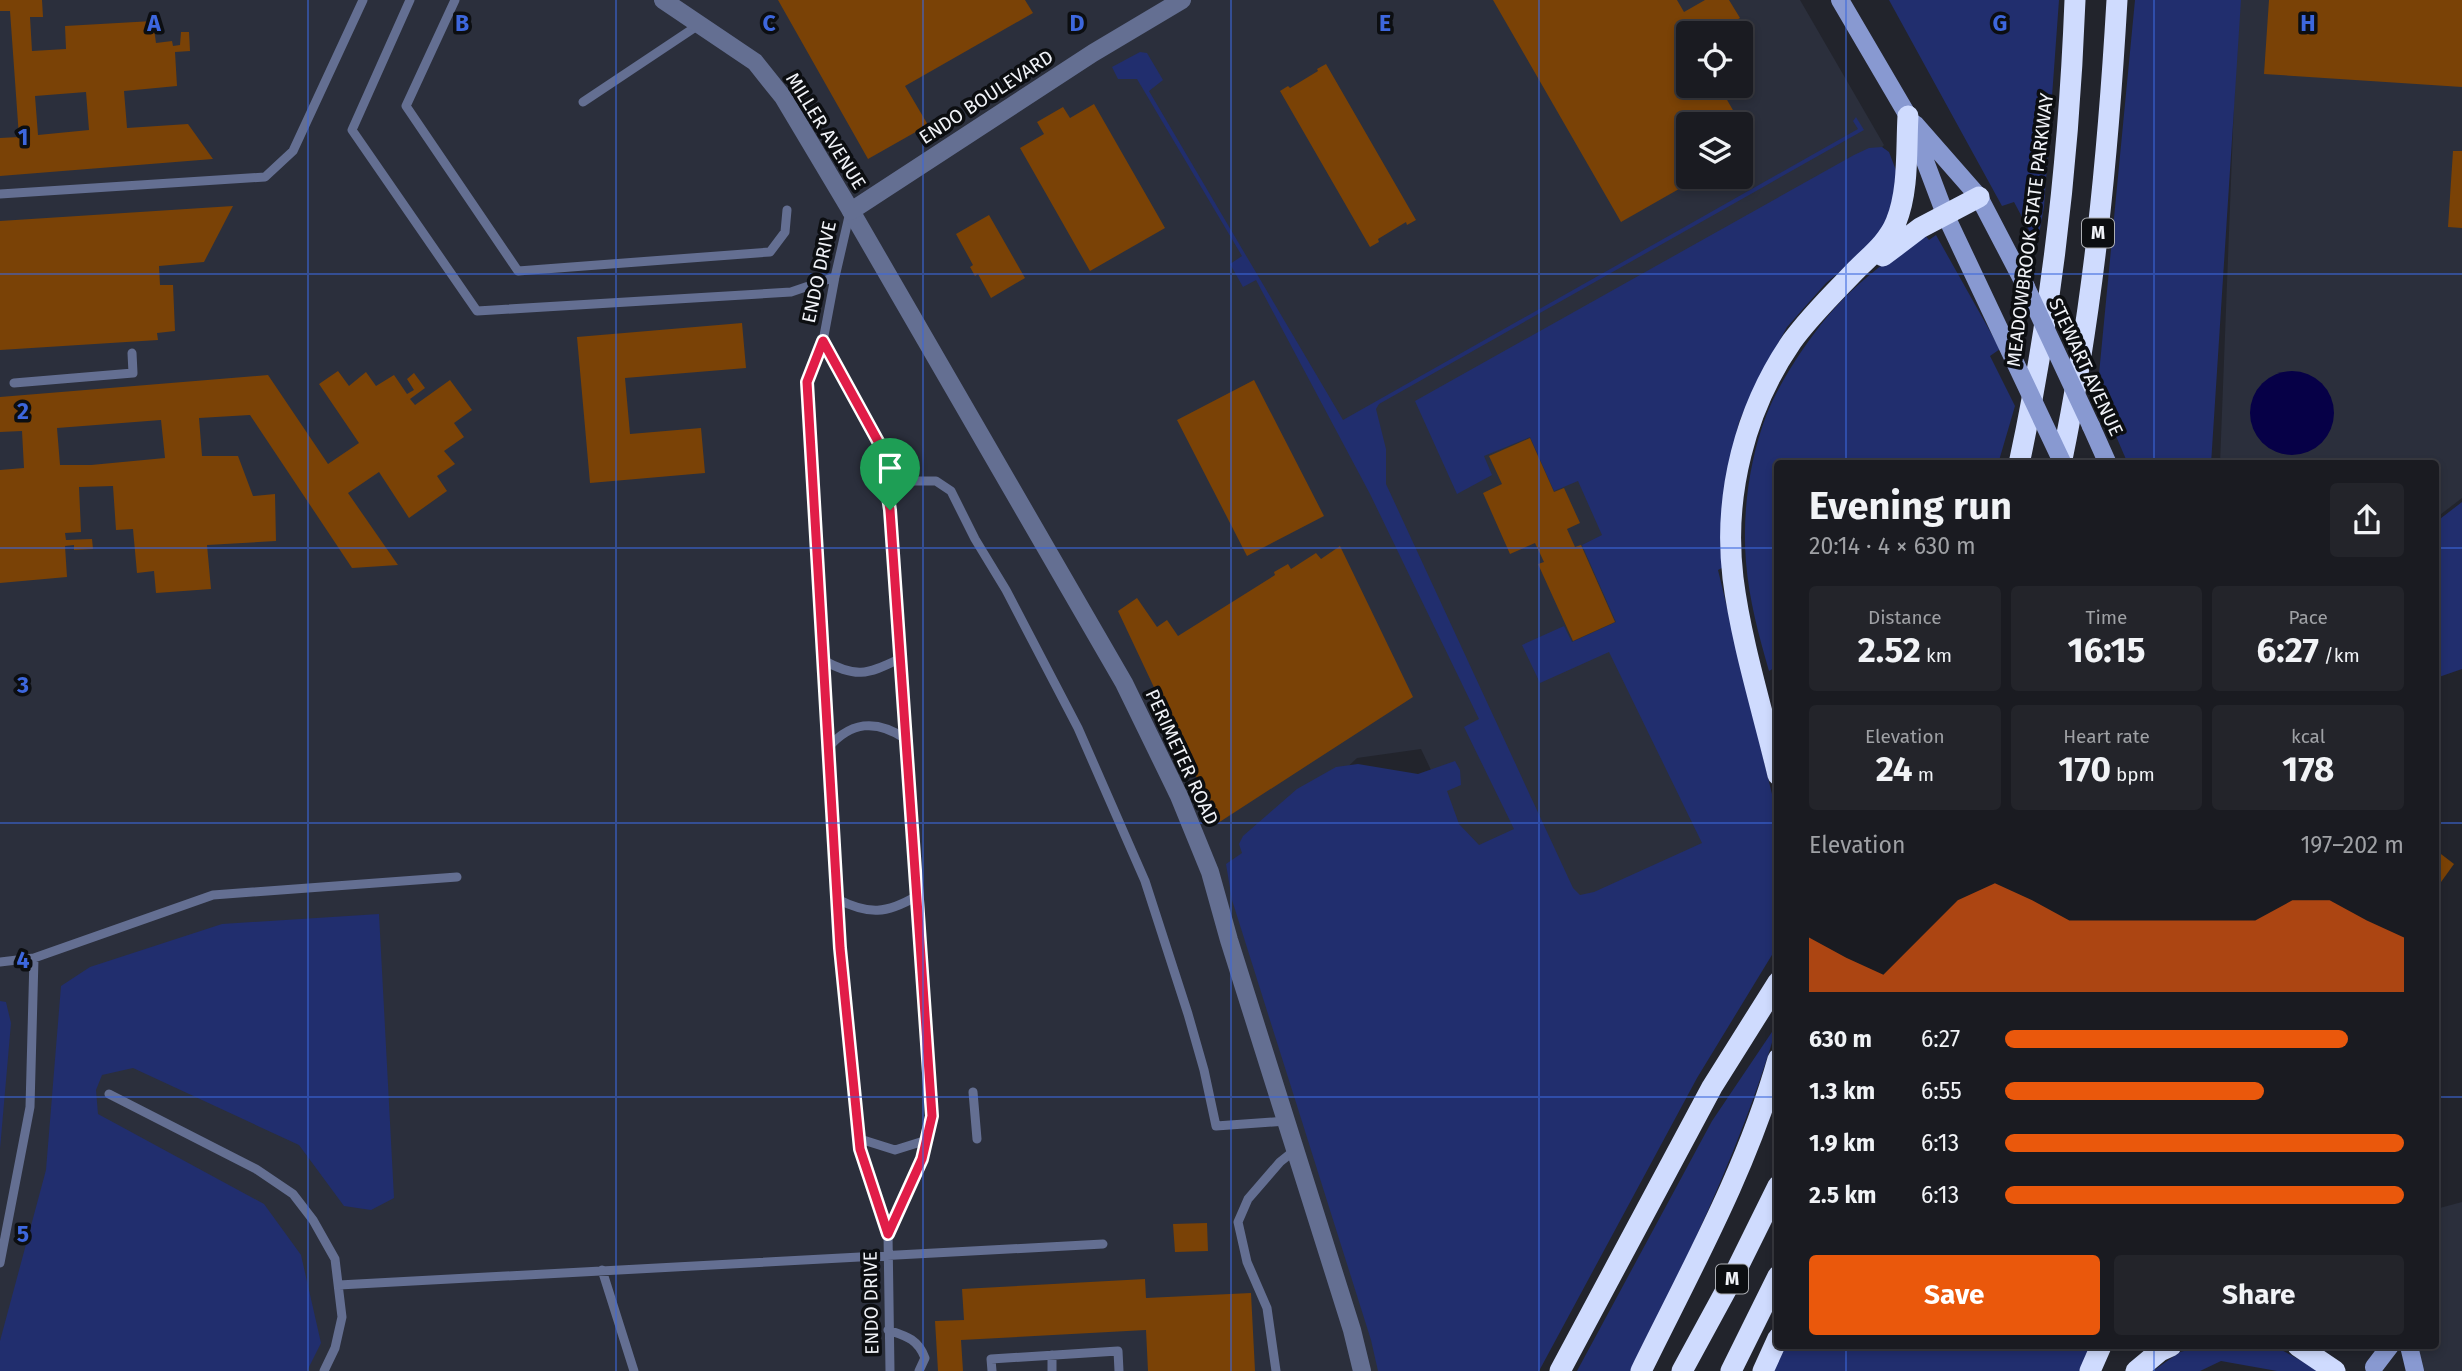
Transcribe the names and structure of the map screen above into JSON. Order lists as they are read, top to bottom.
{
  "streets": {
    "highway": ["MEADOWBROOK STATE PARKWAY", "M"],
    "main road": ["STEWART AVENUE"],
    "street": ["ENDO BOULEVARD", "MILLER AVENUE", "PERIMETER ROAD"],
    "lane": ["ENDO DRIVE"]
  },
  "crossings": [
    ["ENDO BOULEVARD", "MILLER AVENUE"],
    ["ENDO BOULEVARD", "ENDO DRIVE"],
    ["ENDO BOULEVARD", "PERIMETER ROAD"],
    ["MILLER AVENUE", "ENDO DRIVE"],
    ["MILLER AVENUE", "PERIMETER ROAD"],
    ["ENDO DRIVE", "PERIMETER ROAD"]
  ],
  "page": {
    "heading": ["Evening run", "20:14 · 4 × 630 m"],
    "stats": [
      ["Distance", "2.52 km"],
      ["Time", "16:15"],
      ["Pace", "6:27 /km"],
      ["Elevation", "24 m"],
      ["Heart rate", "170 bpm"],
      ["kcal", "178"]
    ],
    "chart": ["Elevation", "197–202 m"],
    "list": [
      {
        "name": "630 m",
        "note": "6:27"
      },
      {
        "name": "1.3 km",
        "note": "6:55"
      },
      {
        "name": "1.9 km",
        "note": "6:13"
      },
      {
        "name": "2.5 km",
        "note": "6:13"
      }
    ],
    "buttons": ["Save", "Share"]
  },
  "grid": {
    "columns": [
      "A",
      "B",
      "C",
      "D",
      "E",
      "G",
      "H"
    ],
    "rows": [
      "1",
      "2",
      "3",
      "4",
      "5"
    ]
  }
}
